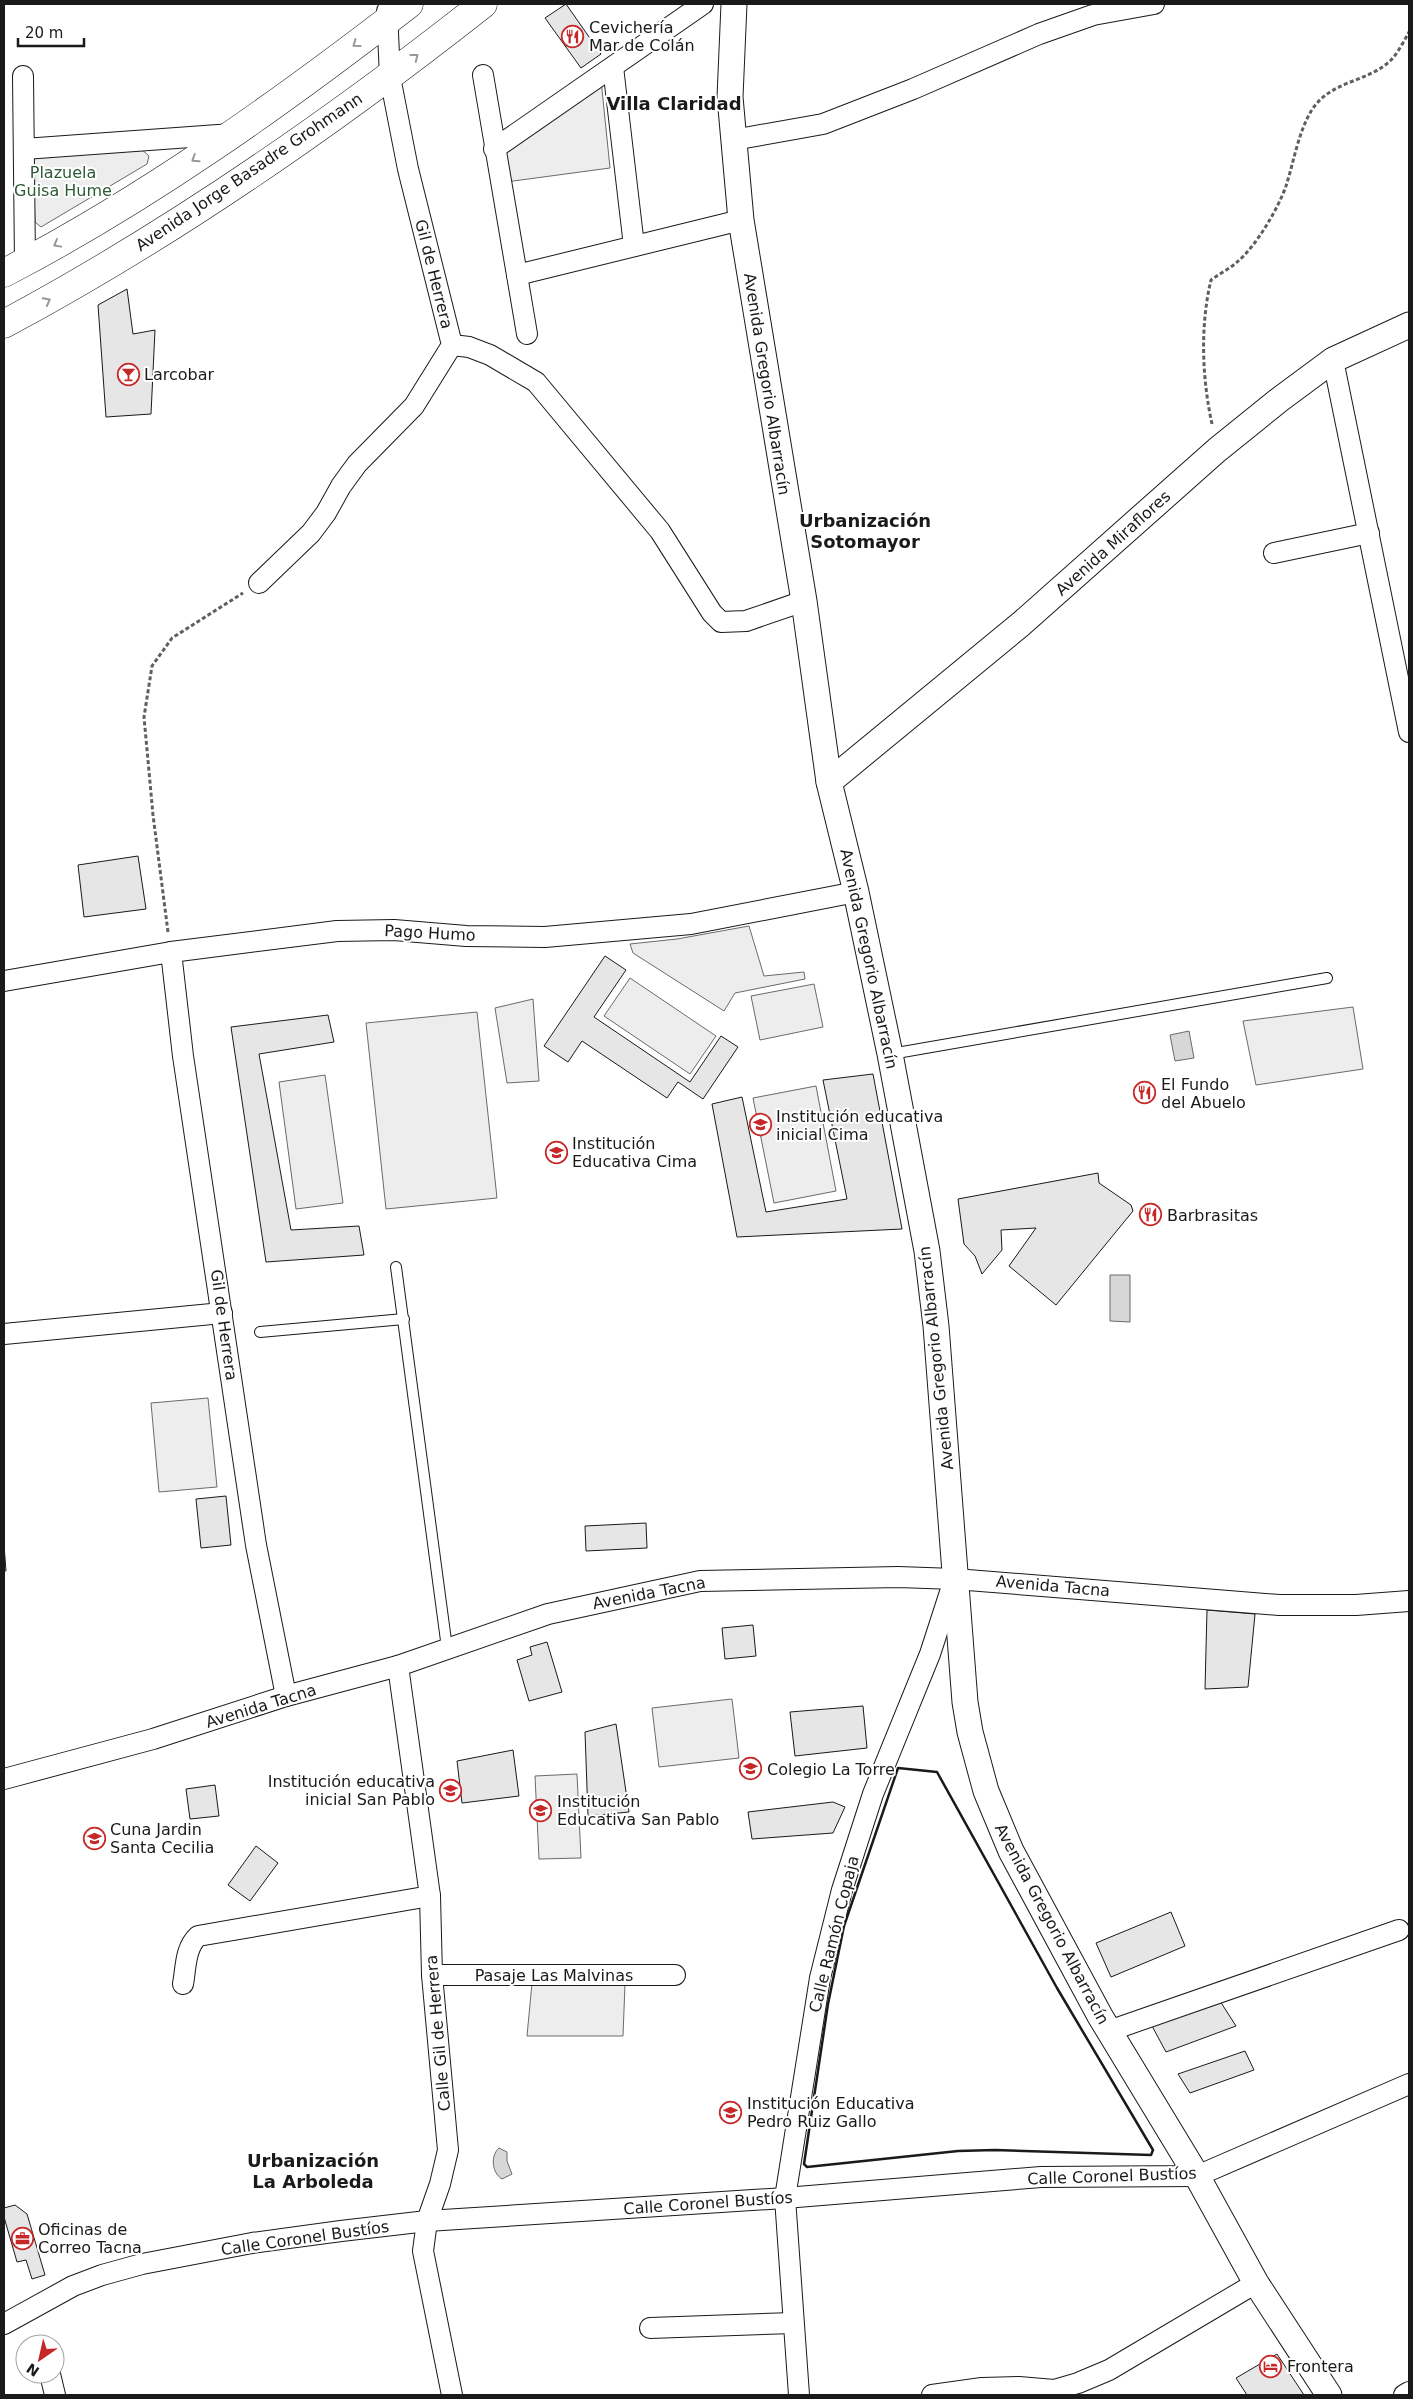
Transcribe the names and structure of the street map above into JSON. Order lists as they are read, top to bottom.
{
  "streets": {
    "highway": ["Avenida Jorge Basadre Grohmann"],
    "street": [
      "Gil de Herrera",
      "Avenida Gregorio Albarracín",
      "Avenida Miraflores",
      "Pago Humo",
      "Avenida Tacna",
      "Calle Ramón Copaja",
      "Pasaje Las Malvinas",
      "Calle Gil de Herrera",
      "Calle Coronel Bustíos"
    ]
  },
  "crossings": [
    ["Avenida Jorge Basadre Grohmann", "Gil de Herrera"],
    ["Gil de Herrera", "Pago Humo"],
    ["Gil de Herrera", "Avenida Tacna"],
    ["Avenida Gregorio Albarracín", "Avenida Miraflores"],
    ["Avenida Gregorio Albarracín", "Pago Humo"],
    ["Avenida Gregorio Albarracín", "Avenida Tacna"],
    ["Avenida Gregorio Albarracín", "Calle Ramón Copaja"],
    ["Avenida Gregorio Albarracín", "Calle Coronel Bustíos"],
    ["Avenida Tacna", "Calle Ramón Copaja"],
    ["Avenida Tacna", "Calle Gil de Herrera"],
    ["Calle Ramón Copaja", "Calle Coronel Bustíos"],
    ["Pasaje Las Malvinas", "Calle Gil de Herrera"],
    ["Calle Gil de Herrera", "Calle Coronel Bustíos"]
  ],
  "districts": ["Villa Claridad", "Urbanización Sotomayor", "Urbanización La Arboleda"],
  "parks": ["Plazuela Guisa Hume"],
  "places": {
    "restaurant": ["Cevichería Mar de Colán", "El Fundo del Abuelo", "Barbrasitas"],
    "bar": ["Larcobar"],
    "school or university": [
      "Institución educativa inicial Cima",
      "Institución Educativa Cima",
      "Colegio La Torre",
      "Institución educativa inicial San Pablo",
      "Institución Educativa San Pablo",
      "Cuna Jardin Santa Cecilia",
      "Institución Educativa Pedro Ruiz Gallo"
    ],
    "office": ["Oficinas de Correo Tacna"],
    "hotel": ["Frontera"]
  },
  "scale_bar": "20 m",
  "north": "bottom left"
}
